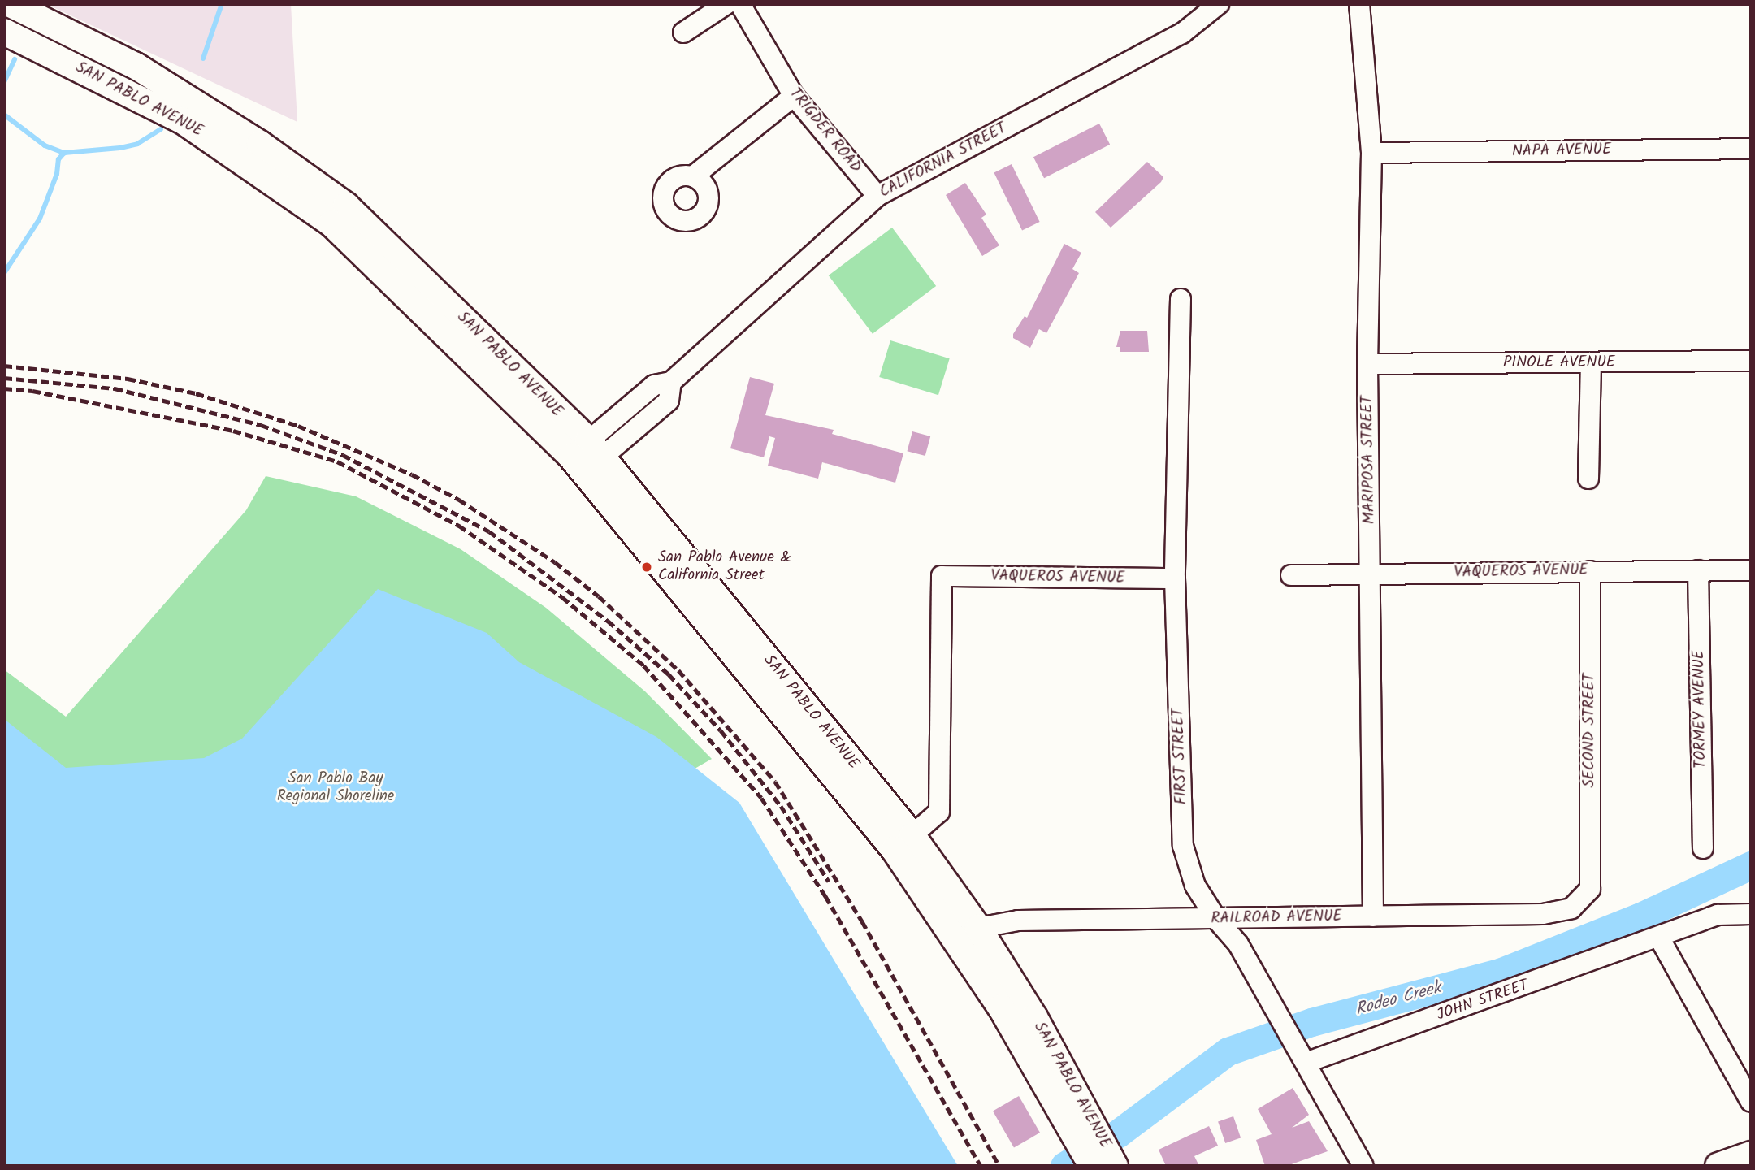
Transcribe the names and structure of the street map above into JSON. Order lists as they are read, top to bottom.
{
  "streets": {
    "main road": ["SAN PABLO AVENUE"],
    "street": [
      "TRIGDER ROAD",
      "NAPA AVENUE",
      "CALIFORNIA STREET",
      "PINOLE AVENUE",
      "MARIPOSA STREET",
      "VAQUEROS AVENUE",
      "TORMEY AVENUE",
      "SECOND STREET",
      "FIRST STREET",
      "RAILROAD AVENUE",
      "JOHN STREET"
    ]
  },
  "crossings": [
    ["SAN PABLO AVENUE", "CALIFORNIA STREET"],
    ["SAN PABLO AVENUE", "VAQUEROS AVENUE"],
    ["SAN PABLO AVENUE", "RAILROAD AVENUE"],
    ["TRIGDER ROAD", "CALIFORNIA STREET"],
    ["NAPA AVENUE", "MARIPOSA STREET"],
    ["PINOLE AVENUE", "MARIPOSA STREET"],
    ["MARIPOSA STREET", "VAQUEROS AVENUE"],
    ["MARIPOSA STREET", "RAILROAD AVENUE"],
    ["VAQUEROS AVENUE", "TORMEY AVENUE"],
    ["VAQUEROS AVENUE", "SECOND STREET"],
    ["VAQUEROS AVENUE", "FIRST STREET"],
    ["SECOND STREET", "RAILROAD AVENUE"],
    ["FIRST STREET", "RAILROAD AVENUE"],
    ["FIRST STREET", "JOHN STREET"]
  ],
  "water": ["Rodeo Creek"],
  "parks": ["San Pablo Bay Regional Shoreline"],
  "places": ["San Pablo Avenue & California Street"]
}
